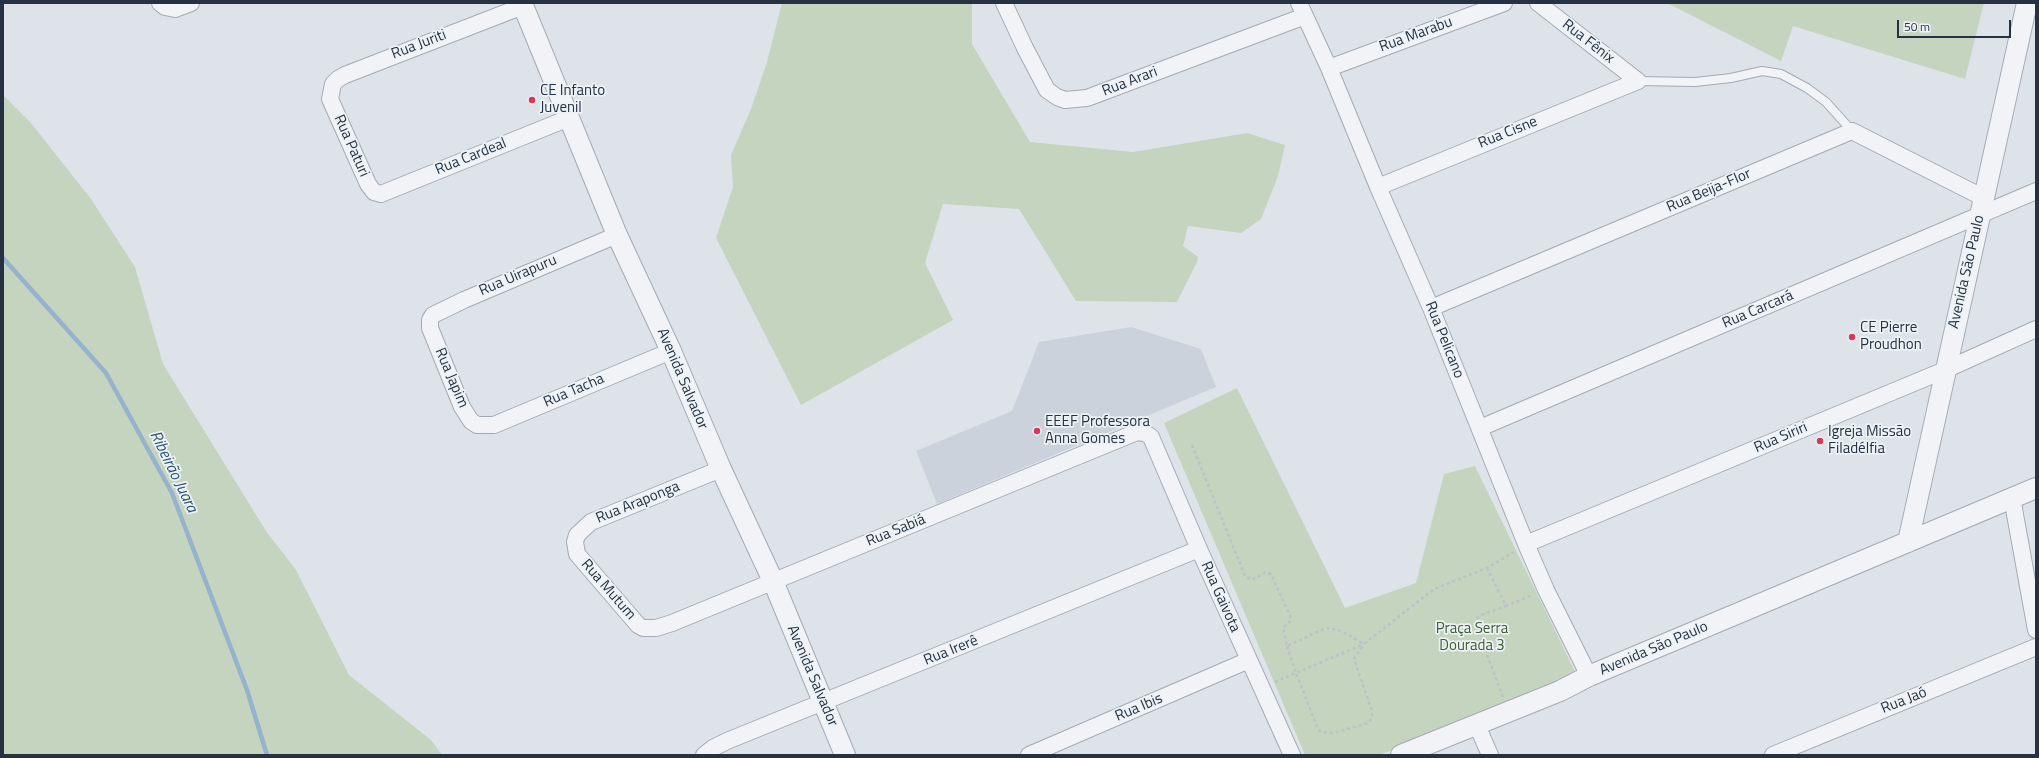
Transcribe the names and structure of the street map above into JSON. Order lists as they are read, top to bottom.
{
  "streets": {
    "street": [
      "Rua Marabu",
      "Rua Fênix",
      "Rua Juriti",
      "Rua Arari",
      "Rua Cisne",
      "Rua Paturi",
      "Rua Cardeal",
      "Rua Beija-Flor",
      "Avenida São Paulo",
      "Rua Uirapuru",
      "Rua Carcará",
      "Rua Pelicano",
      "Rua Japim",
      "Avenida Salvador",
      "Rua Tacha",
      "Rua Siriri",
      "Rua Araponga",
      "Rua Sabiá",
      "Rua Mutum",
      "Rua Gaivota",
      "Rua Irerê",
      "Rua Jaó",
      "Rua Ibis"
    ]
  },
  "crossings": [
    ["Rua Marabu", "Rua Pelicano"],
    ["Rua Fênix", "Rua Cisne"],
    ["Rua Juriti", "Rua Paturi"],
    ["Rua Juriti", "Avenida Salvador"],
    ["Rua Arari", "Rua Pelicano"],
    ["Rua Cisne", "Rua Pelicano"],
    ["Rua Paturi", "Rua Cardeal"],
    ["Rua Cardeal", "Avenida Salvador"],
    ["Rua Beija-Flor", "Rua Pelicano"],
    ["Avenida São Paulo", "Rua Carcará"],
    ["Avenida São Paulo", "Rua Pelicano"],
    ["Avenida São Paulo", "Rua Siriri"],
    ["Rua Uirapuru", "Rua Japim"],
    ["Rua Uirapuru", "Avenida Salvador"],
    ["Rua Carcará", "Rua Pelicano"],
    ["Rua Pelicano", "Rua Siriri"],
    ["Rua Japim", "Rua Tacha"],
    ["Avenida Salvador", "Rua Tacha"],
    ["Avenida Salvador", "Rua Araponga"],
    ["Avenida Salvador", "Rua Sabiá"],
    ["Avenida Salvador", "Rua Irerê"],
    ["Rua Araponga", "Rua Mutum"],
    ["Rua Sabiá", "Rua Mutum"],
    ["Rua Sabiá", "Rua Gaivota"],
    ["Rua Gaivota", "Rua Irerê"],
    ["Rua Gaivota", "Rua Ibis"]
  ],
  "water": ["Ribeirão Juara"],
  "parks": ["Praça Serra Dourada 3"],
  "places": [
    "CE Infanto Juvenil",
    "CE Pierre Proudhon",
    "EEEF Professora Anna Gomes",
    "Igreja Missão Filadélfia"
  ],
  "scale_bar": "50 m"
}
